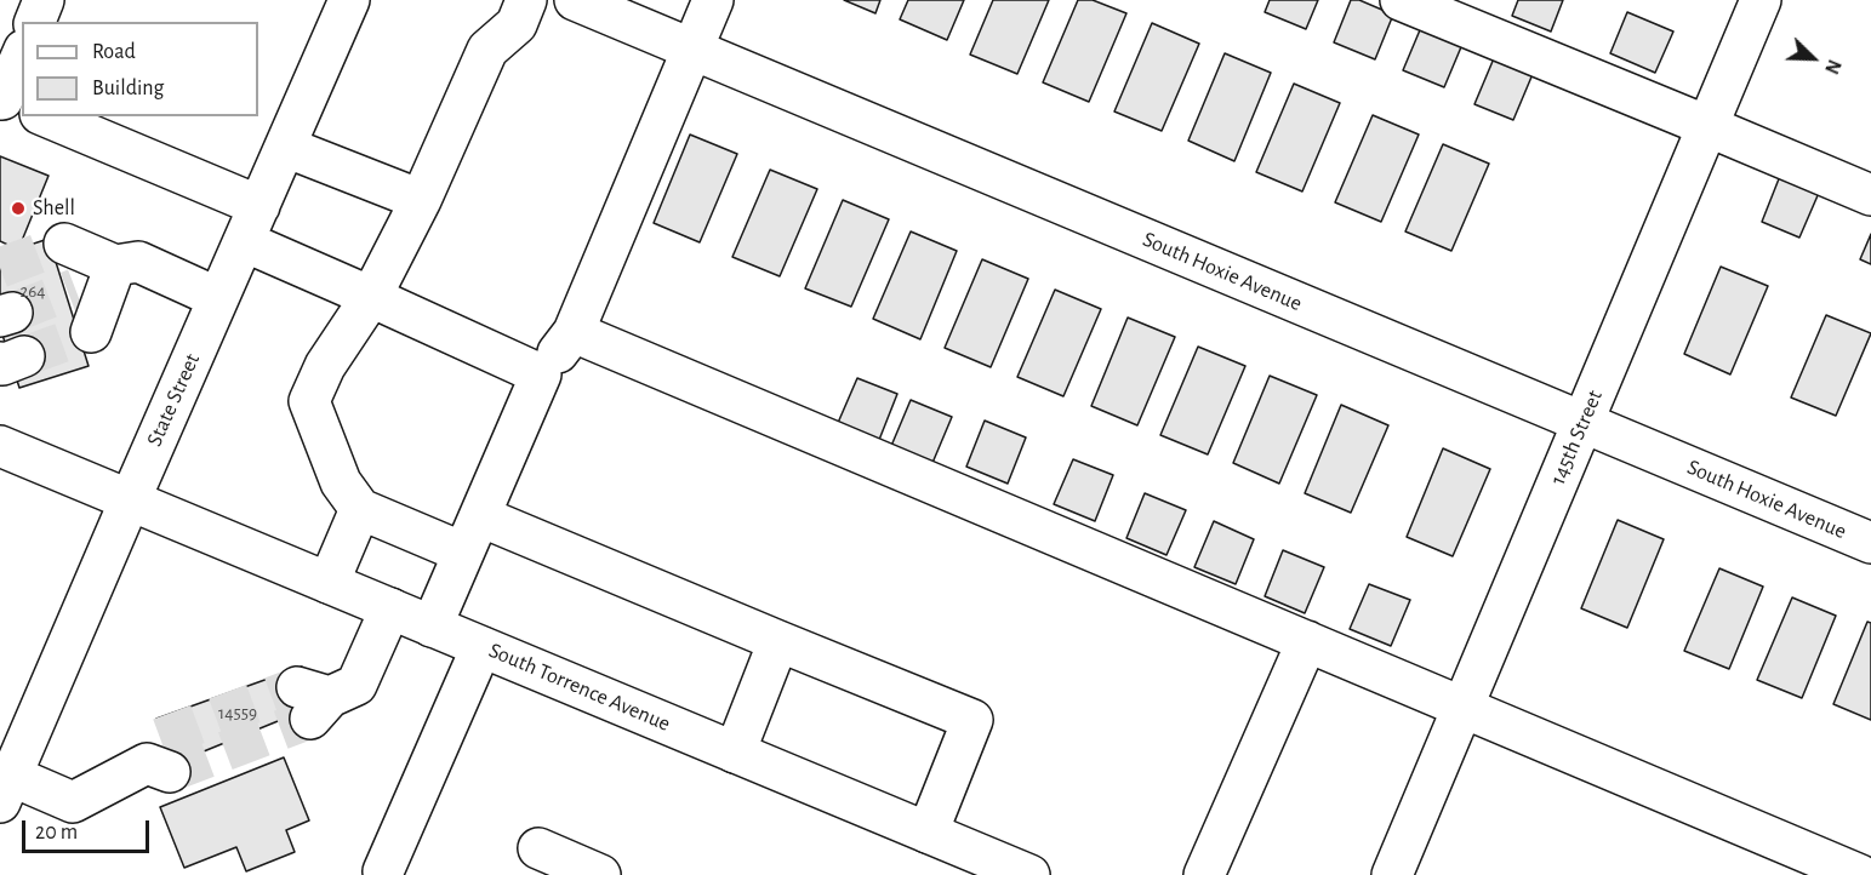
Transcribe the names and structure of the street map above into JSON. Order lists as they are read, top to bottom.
{
  "streets": {
    "street": [
      "South Hoxie Avenue",
      "State Street",
      "145th Street",
      "South Torrence Avenue"
    ]
  },
  "crossings": [
    ["South Hoxie Avenue", "145th Street"],
    ["State Street", "South Torrence Avenue"]
  ],
  "places": ["Shell"],
  "house_numbers": ["264", "14559"],
  "legend": ["Road", "Building"],
  "scale_bar": "20 m",
  "north": "bottom right"
}
